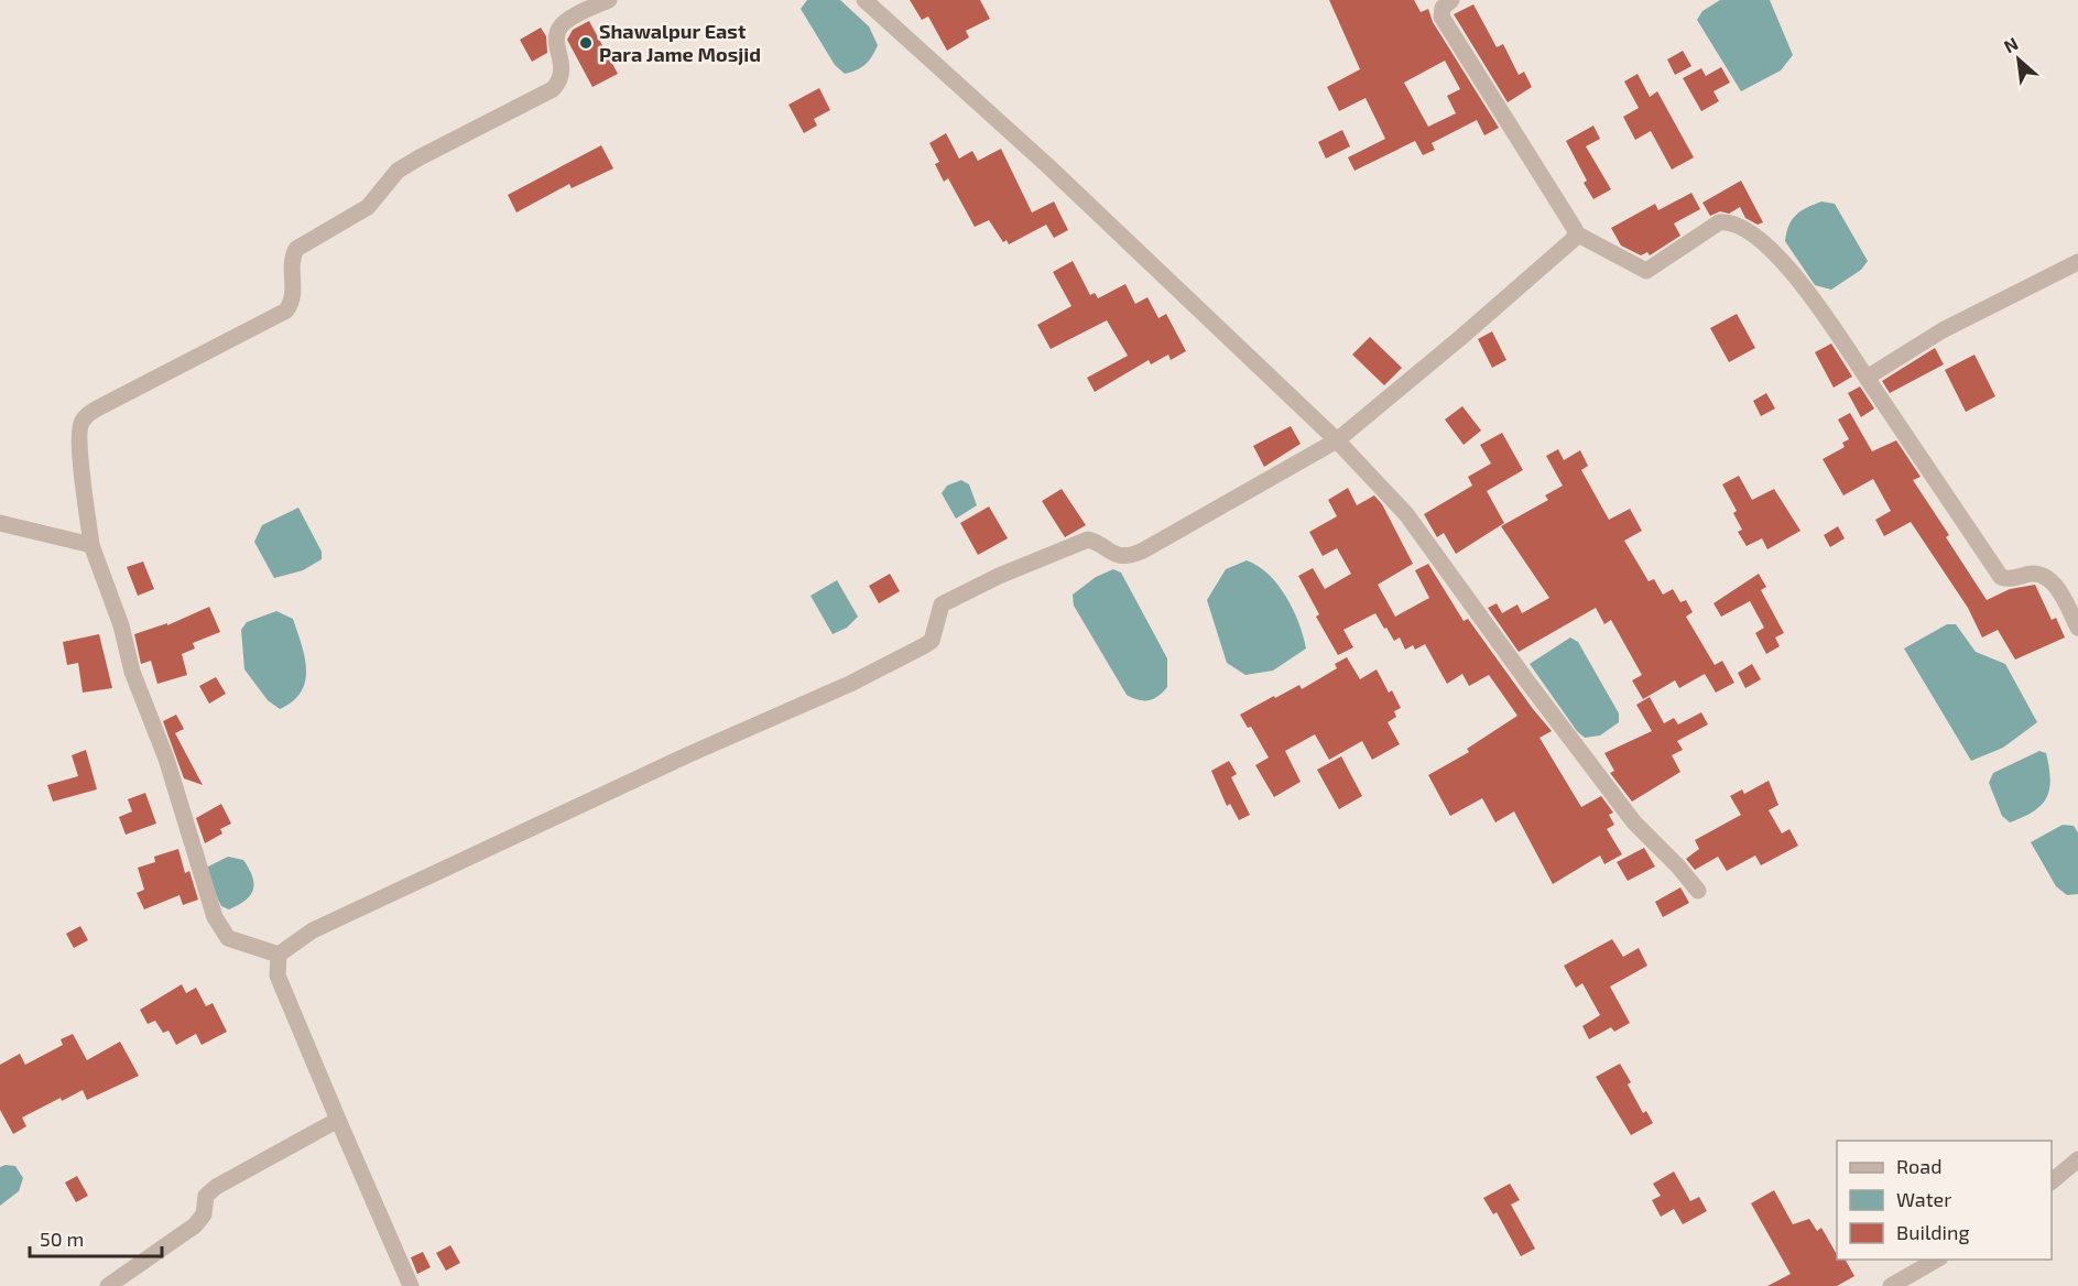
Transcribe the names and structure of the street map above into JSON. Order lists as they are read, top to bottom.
{
  "places": ["Shawalpur East Para Jame Mosjid"],
  "legend": ["Road", "Water", "Building"],
  "scale_bar": "50 m",
  "north": "top left"
}
